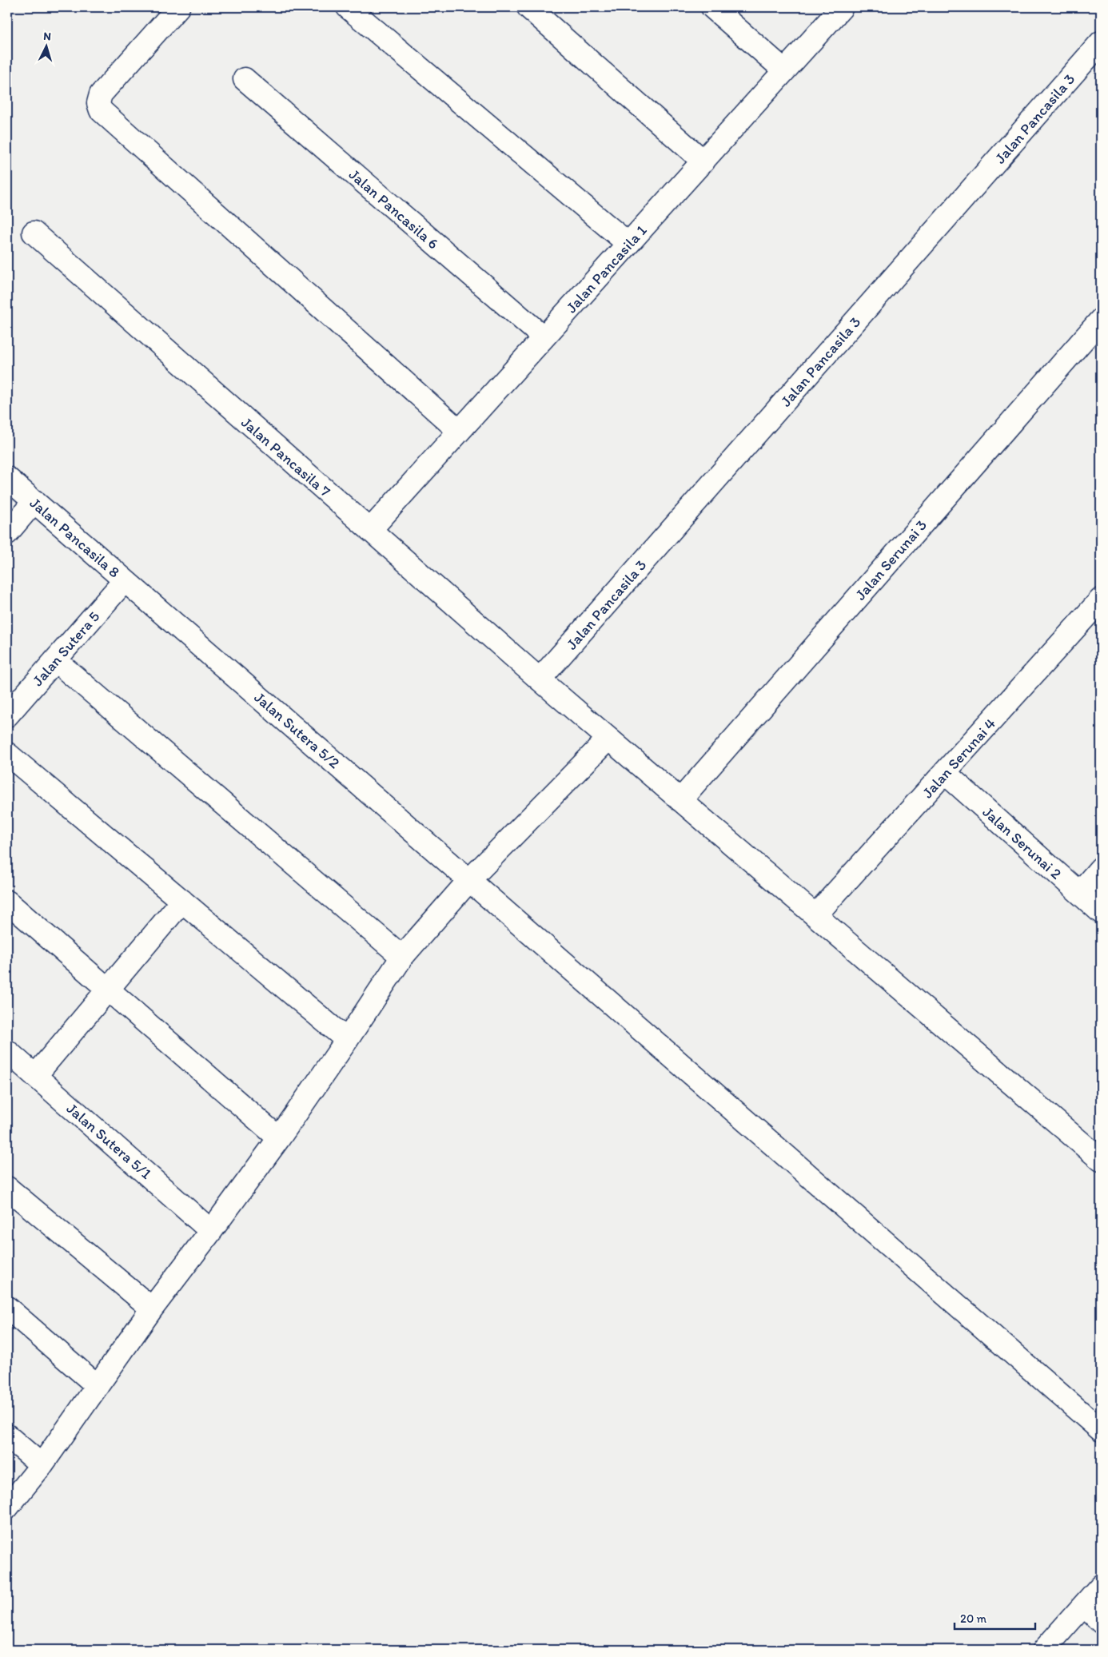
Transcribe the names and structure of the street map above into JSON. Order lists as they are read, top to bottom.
{
  "streets": {
    "street": [
      "Jalan Pancasila 3",
      "Jalan Pancasila 6",
      "Jalan Pancasila 1",
      "Jalan Pancasila 7",
      "Jalan Pancasila 8",
      "Jalan Serunai 3",
      "Jalan Sutera 5",
      "Jalan Sutera 5/2",
      "Jalan Serunai 4",
      "Jalan Serunai 2",
      "Jalan Sutera 5/1"
    ]
  },
  "crossings": [
    ["Jalan Pancasila 3", "Jalan Pancasila 7"],
    ["Jalan Pancasila 6", "Jalan Pancasila 1"],
    ["Jalan Pancasila 1", "Jalan Pancasila 7"],
    ["Jalan Pancasila 7", "Jalan Serunai 3"],
    ["Jalan Pancasila 7", "Jalan Serunai 4"],
    ["Jalan Pancasila 8", "Jalan Sutera 5"],
    ["Jalan Pancasila 8", "Jalan Sutera 5/2"],
    ["Jalan Sutera 5", "Jalan Sutera 5/2"],
    ["Jalan Serunai 4", "Jalan Serunai 2"]
  ],
  "scale_bar": "20 m",
  "north": "top"
}
